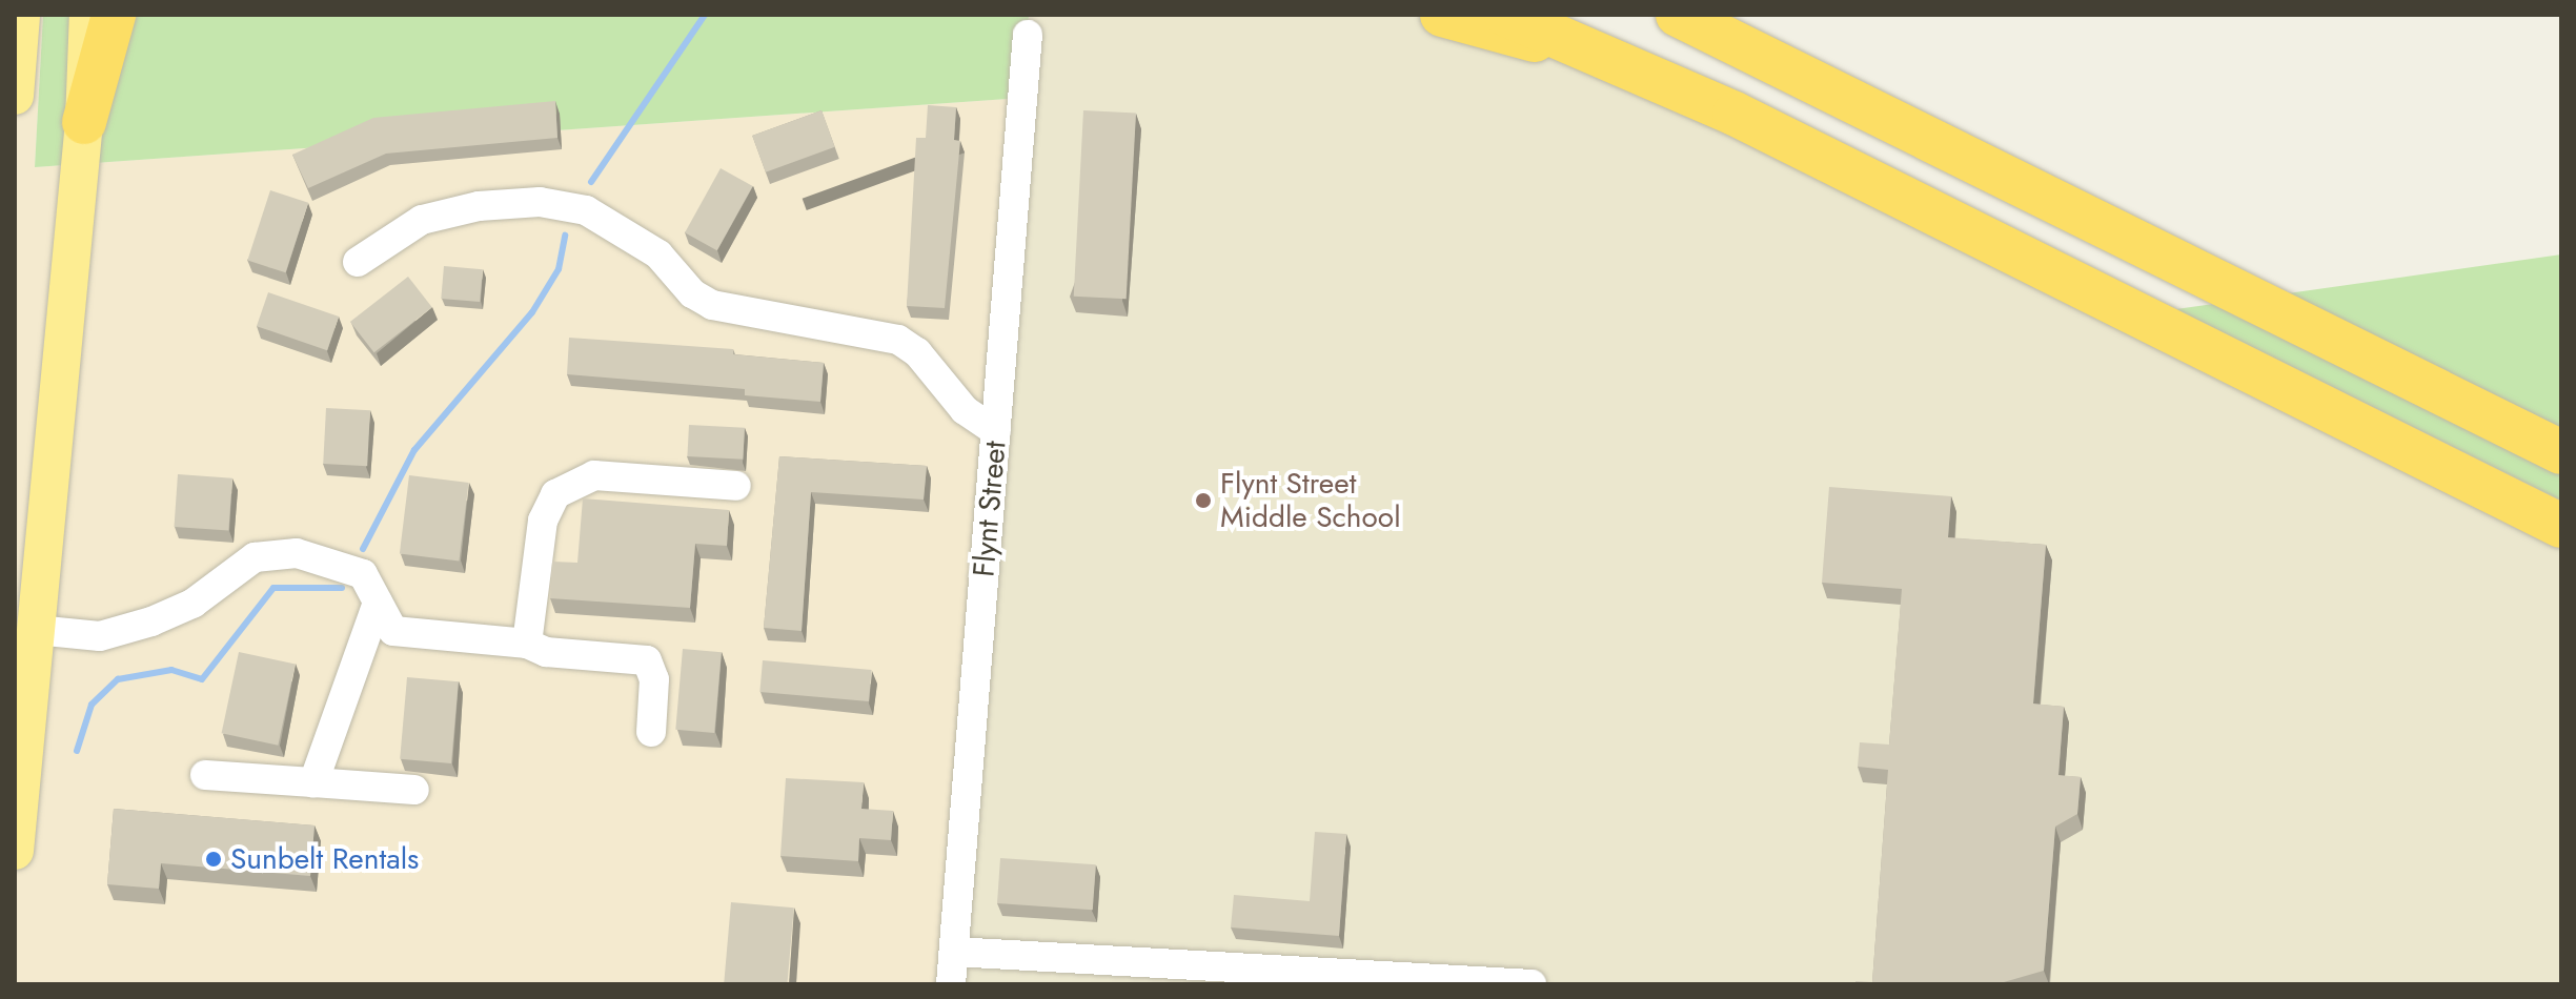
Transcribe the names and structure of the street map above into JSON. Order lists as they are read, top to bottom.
{
  "streets": {
    "street": ["Flynt Street"]
  },
  "places": ["Flynt Street Middle School", "Sunbelt Rentals"]
}
